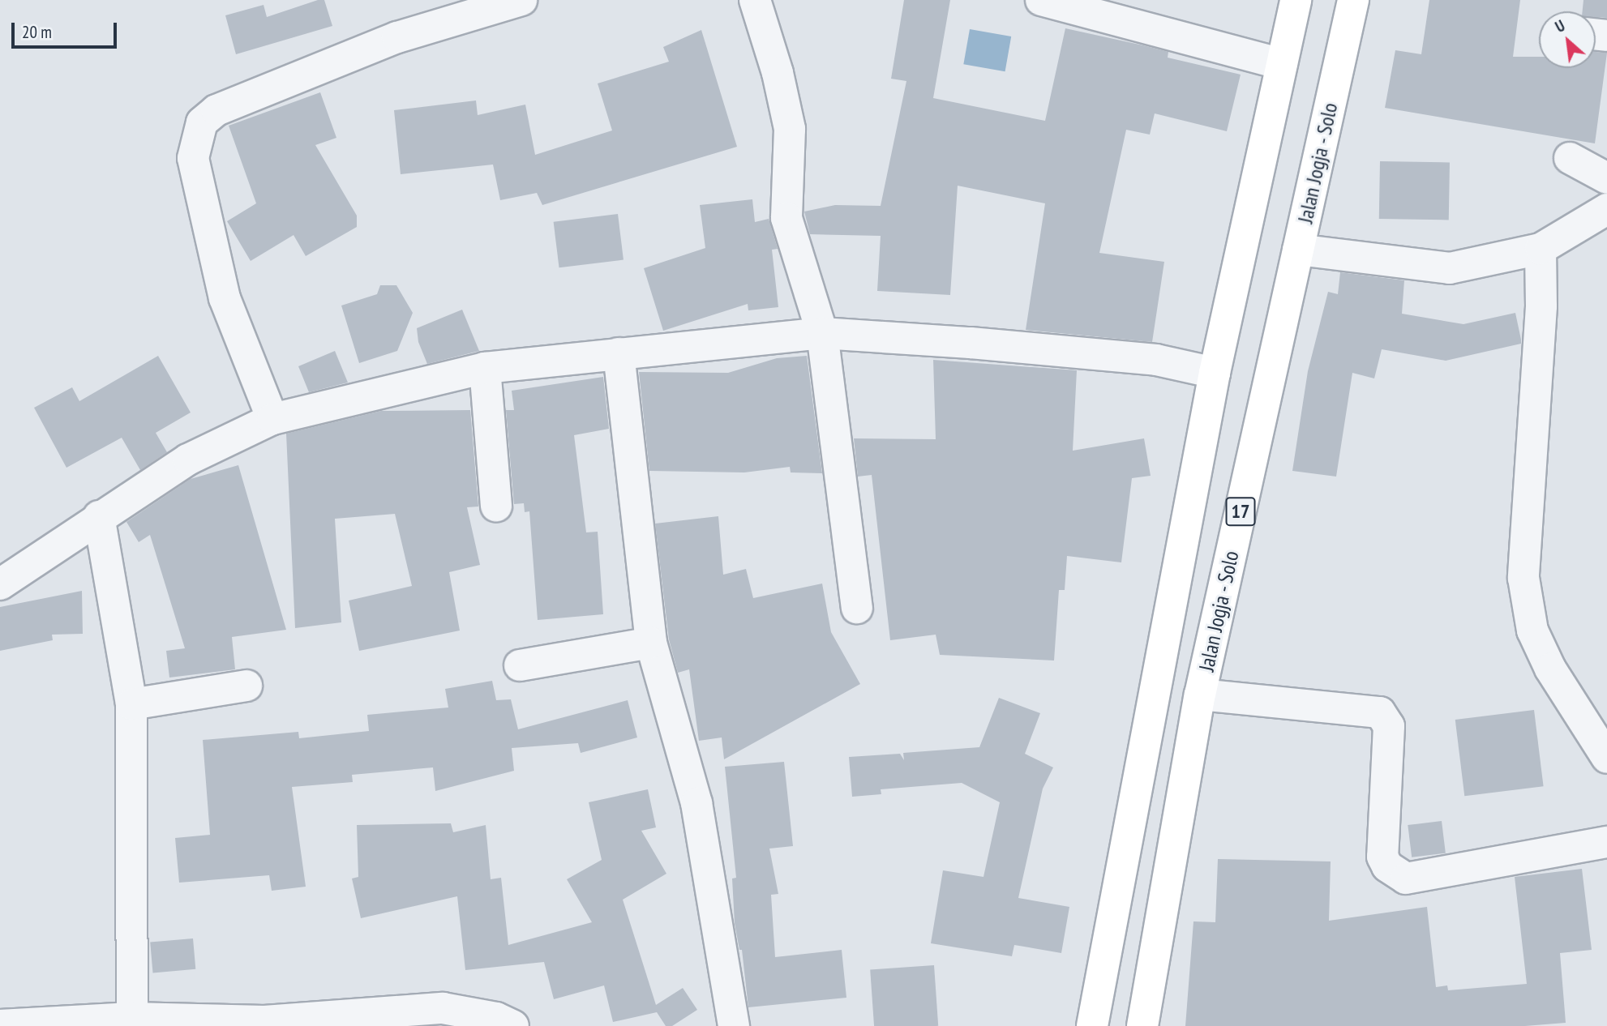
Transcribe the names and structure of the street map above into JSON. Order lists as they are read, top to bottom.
{
  "streets": {
    "highway": ["Jalan Jogja - Solo", "17"]
  },
  "scale_bar": "20 m",
  "north": "top left"
}
